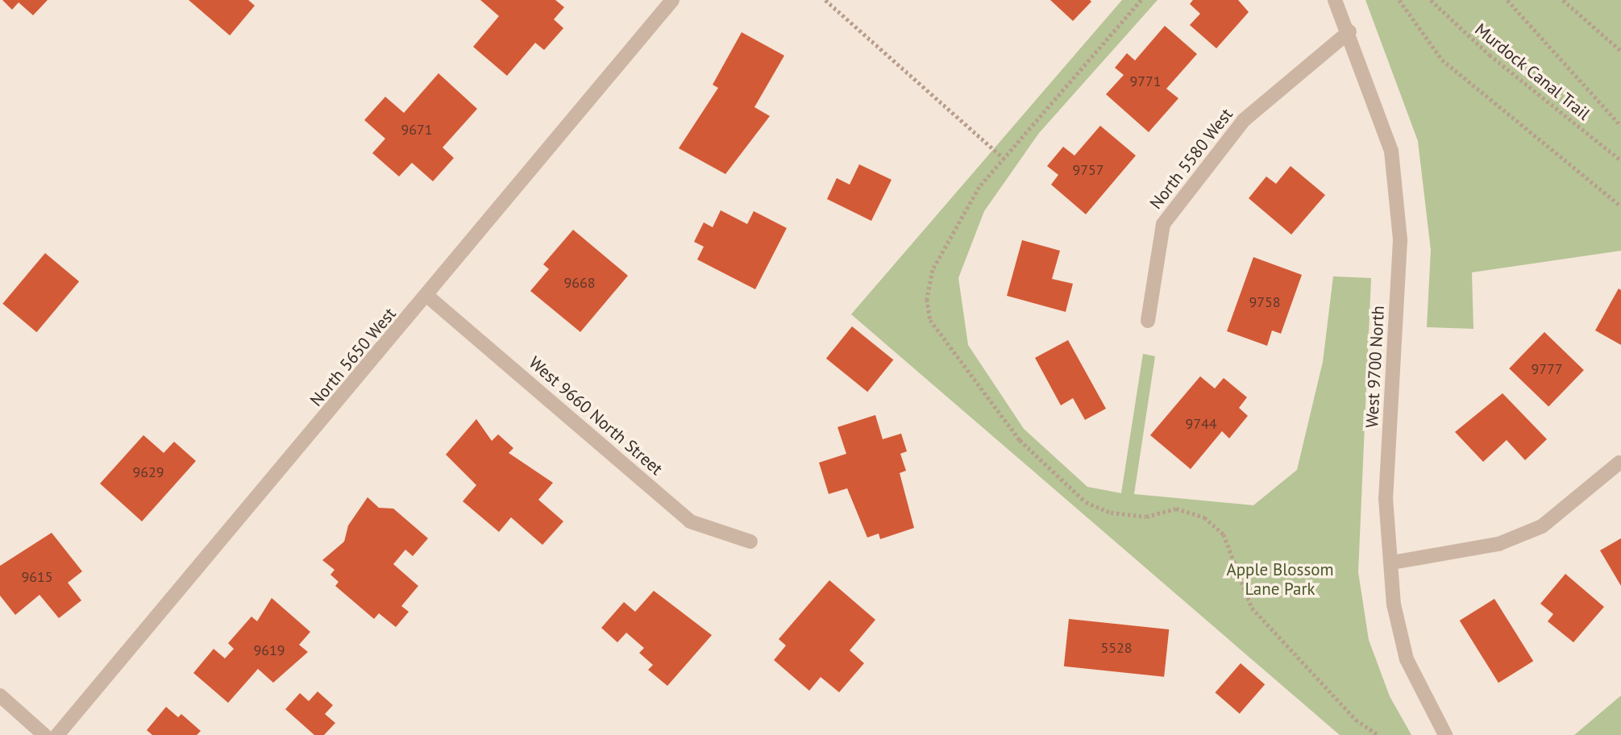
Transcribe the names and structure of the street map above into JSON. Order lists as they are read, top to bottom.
{
  "streets": {
    "street": [
      "North 5580 West",
      "North 5650 West",
      "West 9700 North",
      "West 9660 North Street"
    ],
    "path": ["Murdock Canal Trail"]
  },
  "crossings": [
    ["North 5580 West", "West 9700 North"],
    ["North 5650 West", "West 9660 North Street"]
  ],
  "parks": ["Apple Blossom Lane Park"],
  "house_numbers": [
    "9771",
    "9671",
    "9757",
    "9668",
    "9758",
    "9777",
    "9744",
    "9629",
    "9615",
    "5528",
    "9619"
  ]
}
